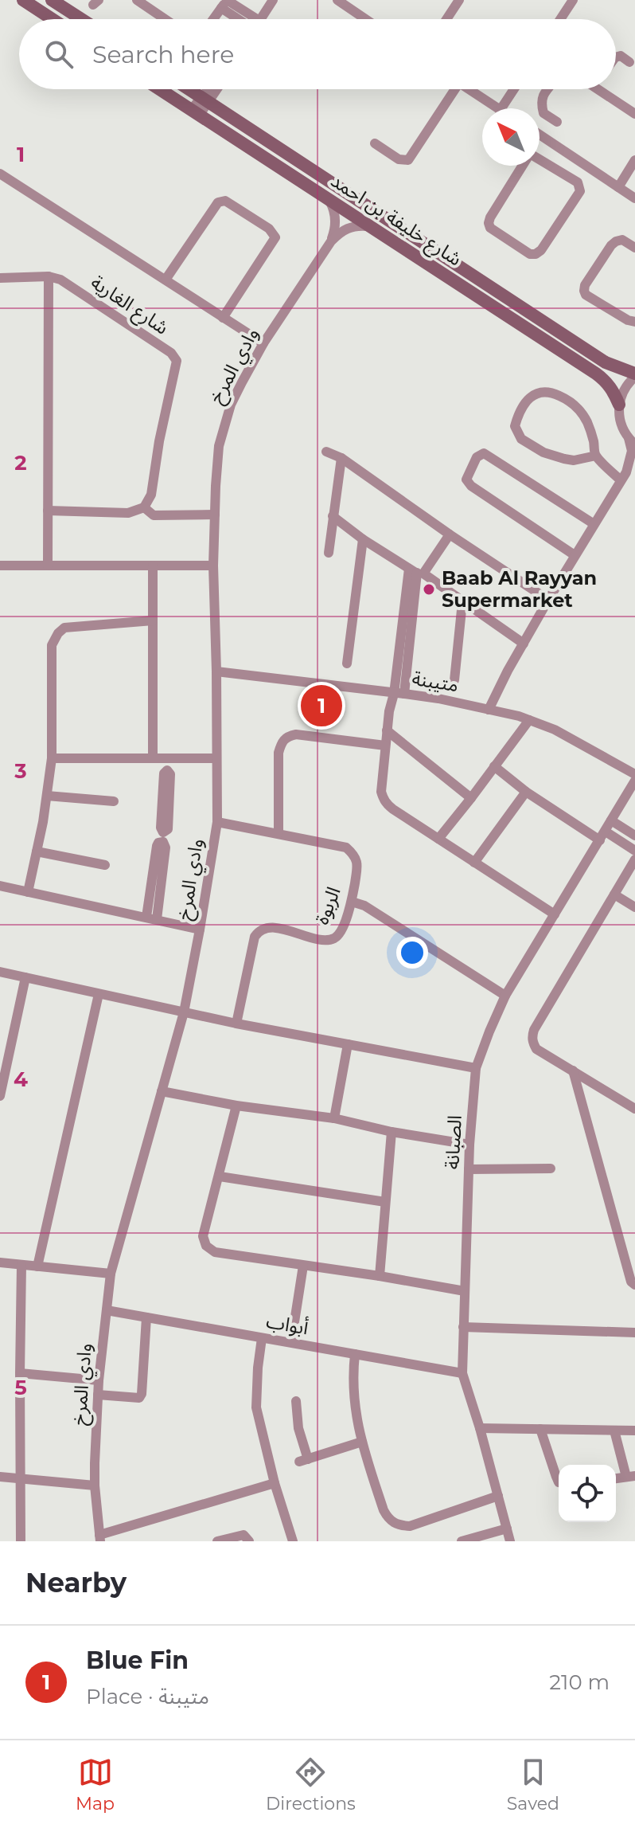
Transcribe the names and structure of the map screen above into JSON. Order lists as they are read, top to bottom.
{
  "streets": {
    "street": [
      "شارع خليفة بن احمد",
      "شارع الغارية",
      "وادي المرخ",
      "متيبنة",
      "الربوة",
      "الصبانة",
      "أبواب"
    ]
  },
  "crossings": [
    ["شارع خليفة بن احمد", "وادي المرخ"],
    ["وادي المرخ", "متيبنة"],
    ["وادي المرخ", "الربوة"],
    ["وادي المرخ", "أبواب"],
    ["الصبانة", "أبواب"]
  ],
  "places": ["Baab Al Rayyan Supermarket"],
  "north": "top left",
  "page": {
    "search": "Search here",
    "pins": "1",
    "heading": "Nearby",
    "list": [
      {
        "mark": "1",
        "name": "Blue Fin",
        "note": "Place · متيبنة",
        "value": "210 m"
      }
    ],
    "nav": ["Map", "Directions", "Saved"]
  },
  "grid": {
    "rows": [
      "1",
      "2",
      "3",
      "4",
      "5"
    ]
  }
}
